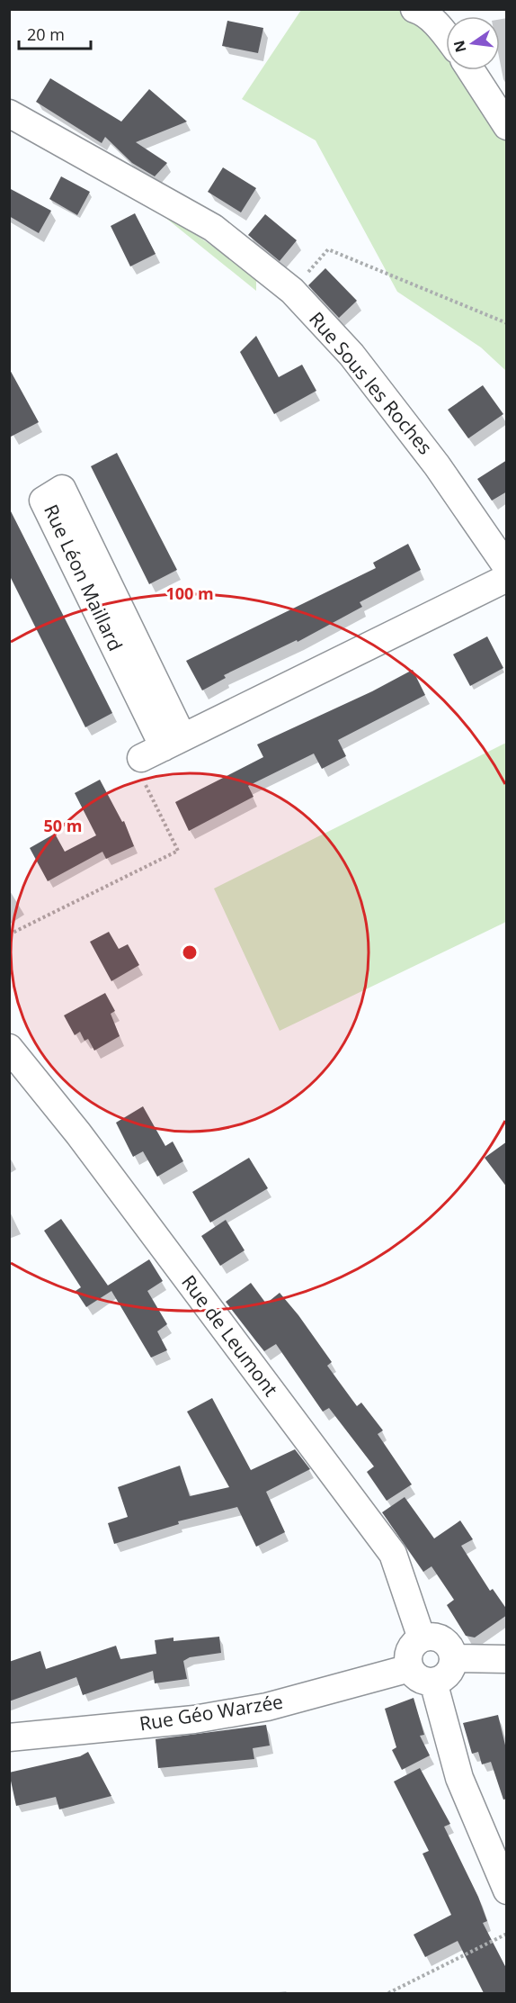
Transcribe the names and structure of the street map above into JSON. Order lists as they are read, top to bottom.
{
  "streets": {
    "street": [
      "Rue Sous les Roches",
      "Rue Léon Maillard",
      "Rue de Leumont",
      "Rue Géo Warzée"
    ]
  },
  "crossings": [
    ["Rue de Leumont", "Rue Géo Warzée"]
  ],
  "scale_bar": "20 m",
  "north": "left",
  "rings": ["100 m", "50 m"]
}
